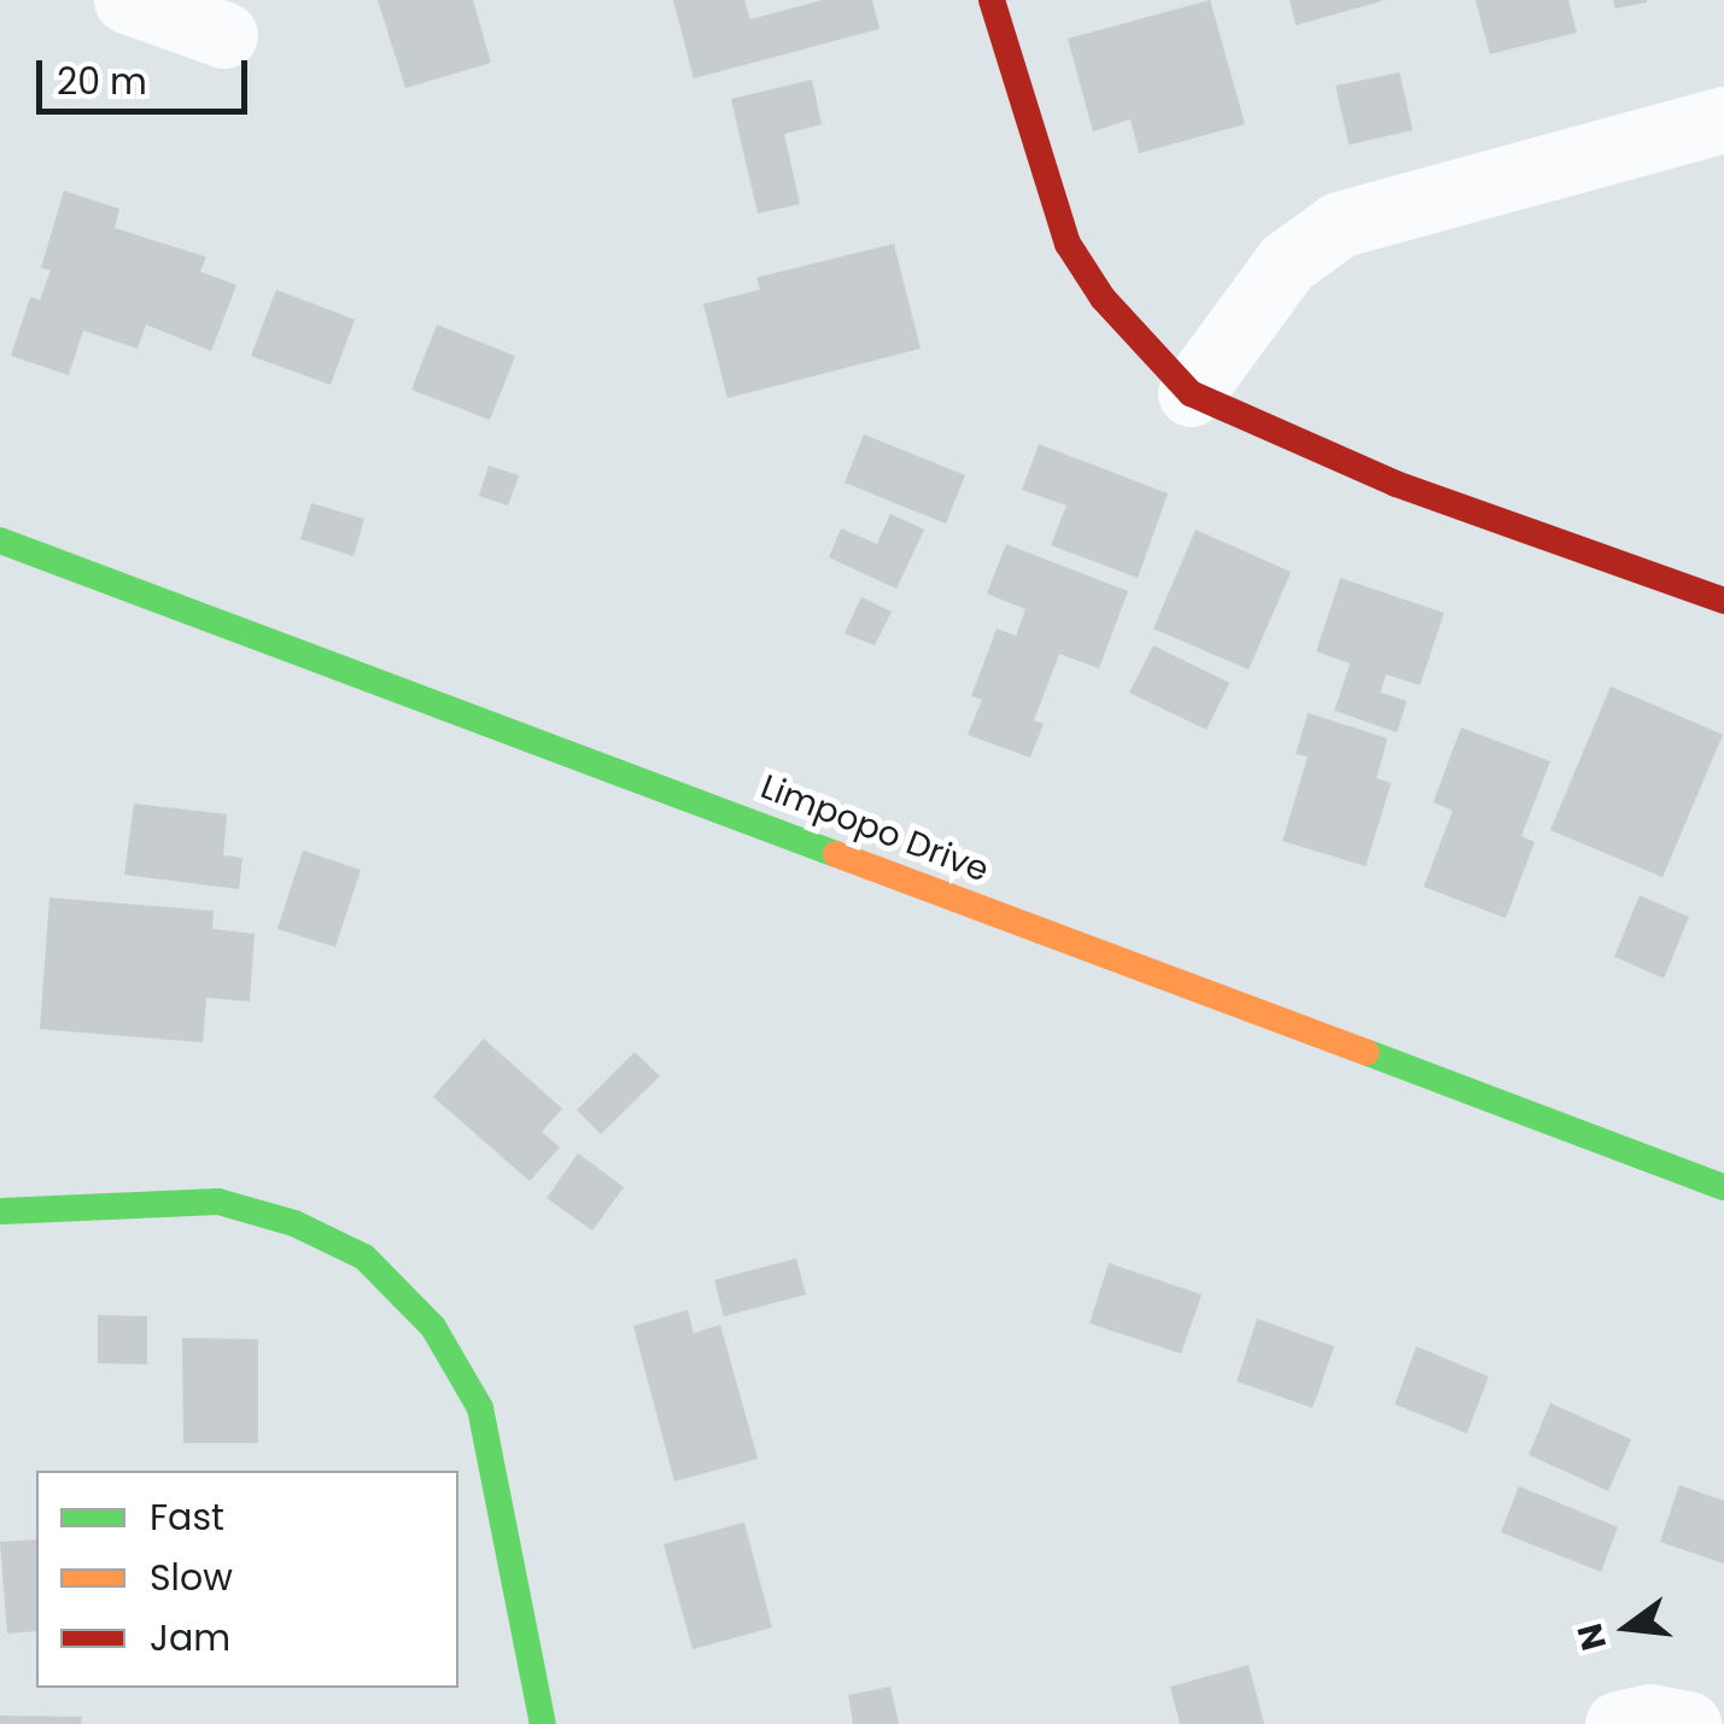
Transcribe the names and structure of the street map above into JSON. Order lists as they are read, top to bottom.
{
  "streets": {
    "street": ["Limpopo Drive"]
  },
  "legend": ["Fast", "Slow", "Jam"],
  "scale_bar": "20 m",
  "north": "left"
}
